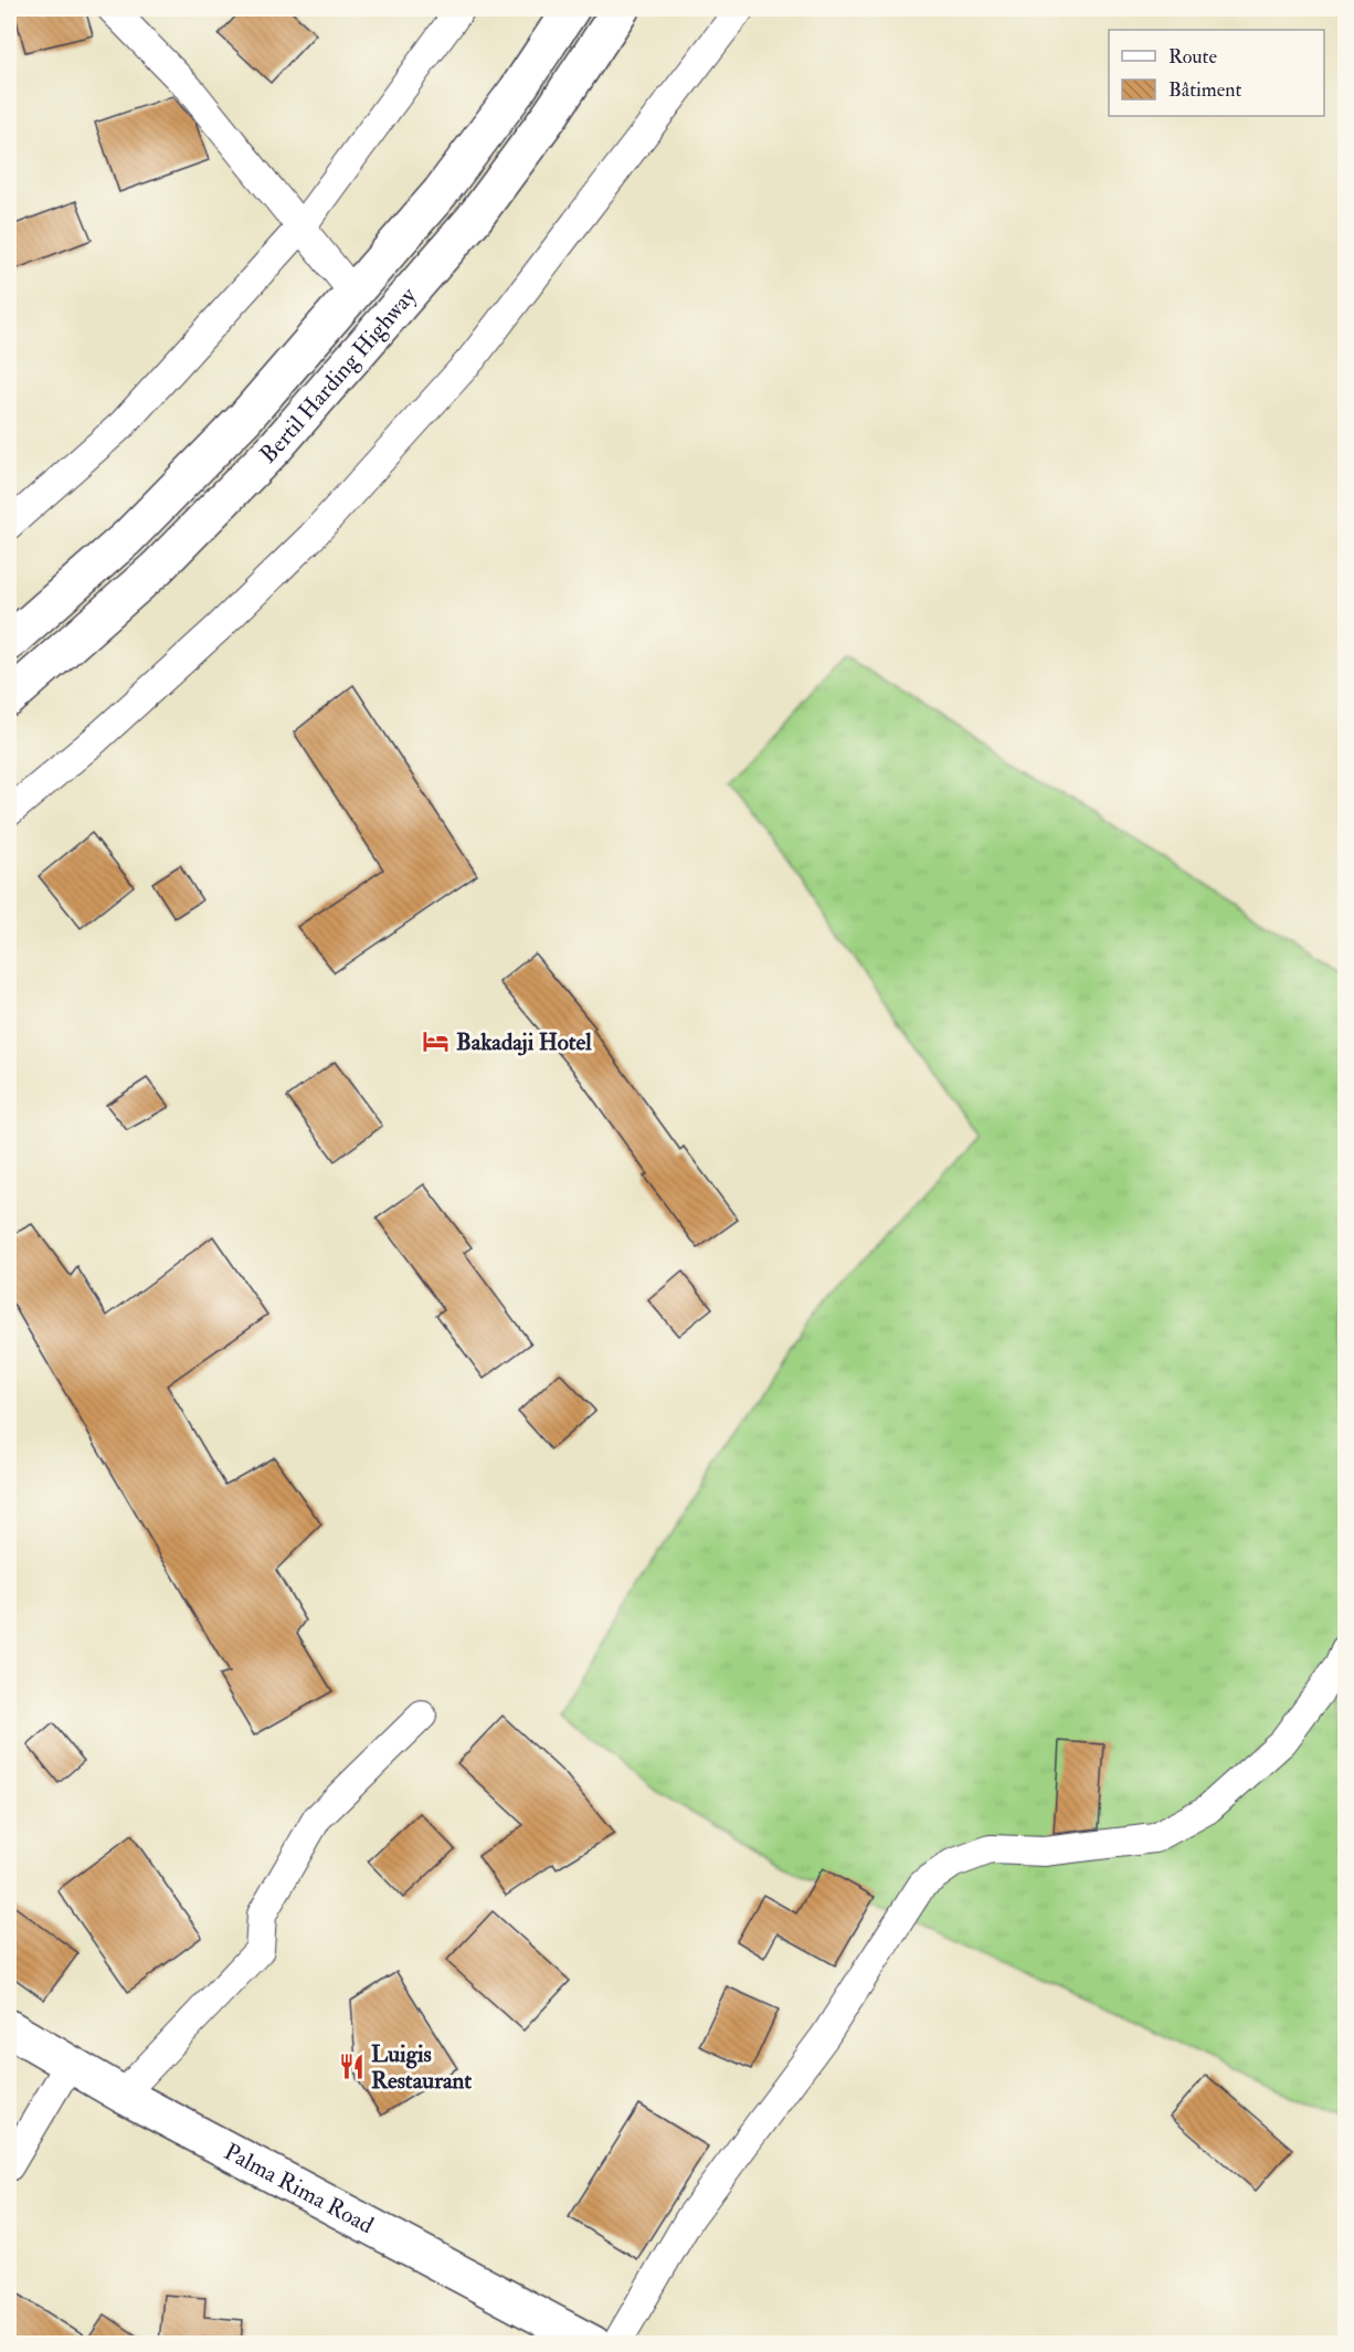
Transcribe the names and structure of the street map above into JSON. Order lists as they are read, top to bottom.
{
  "streets": {
    "main road": ["Bertil Harding Highway", "Palma Rima Road"]
  },
  "places": {
    "hotel": ["Bakadaji Hotel"],
    "restaurant": ["Luigis Restaurant"]
  },
  "legend": ["Route", "Bâtiment"]
}
